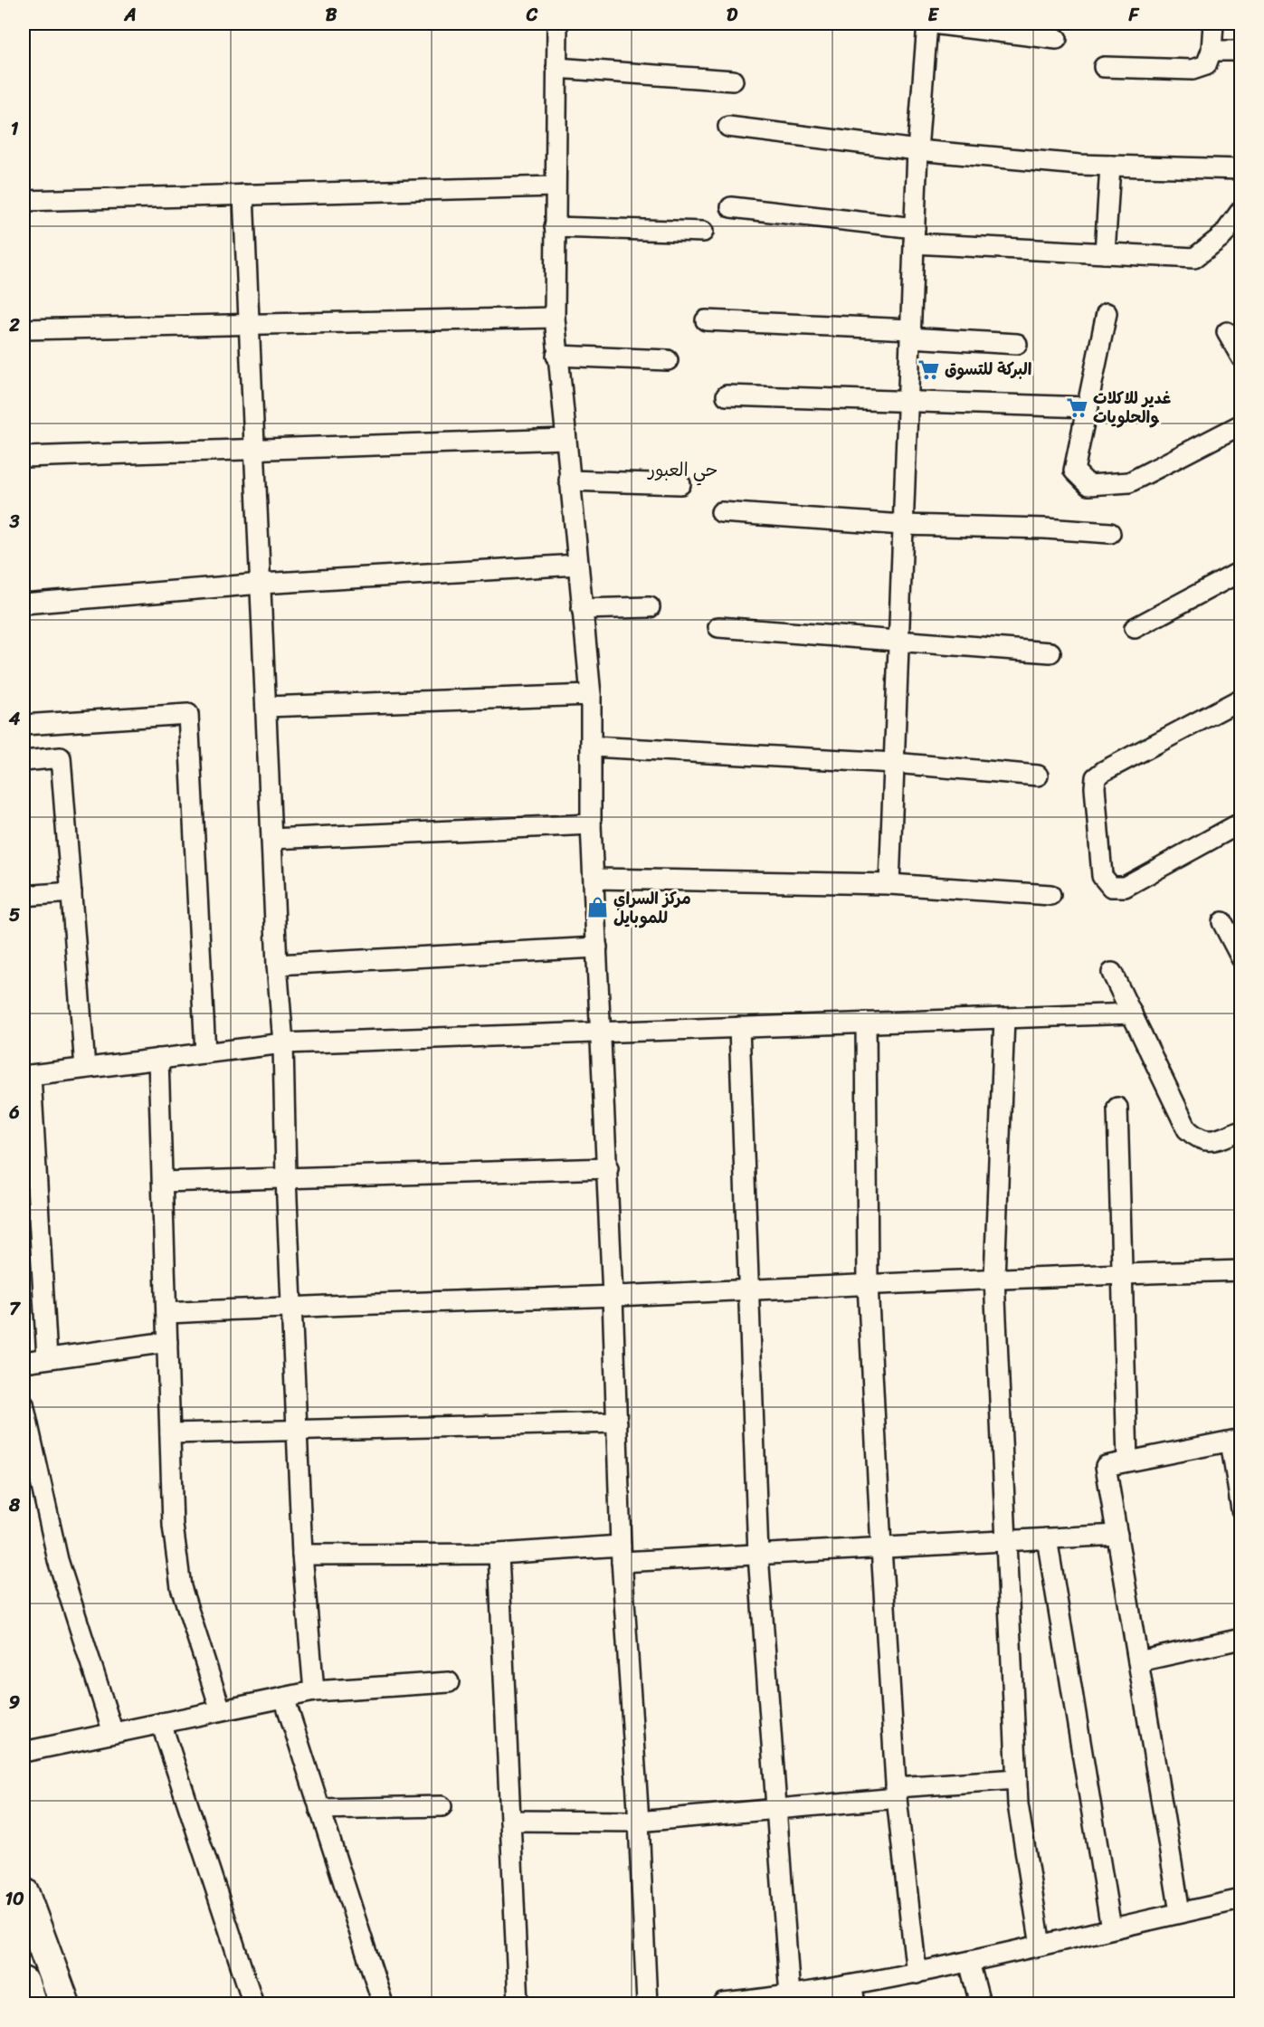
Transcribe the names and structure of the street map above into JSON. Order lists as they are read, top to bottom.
{
  "districts": ["حي العبور"],
  "places": {
    "supermarket": ["البركة للتسوق", "غدير للاكلات والحلويات"],
    "shop": ["مركز السراي للموبايل"]
  },
  "grid": {
    "columns": [
      "A",
      "B",
      "C",
      "D",
      "E",
      "F"
    ],
    "rows": [
      "1",
      "2",
      "3",
      "4",
      "5",
      "6",
      "7",
      "8",
      "9",
      "10"
    ]
  }
}
